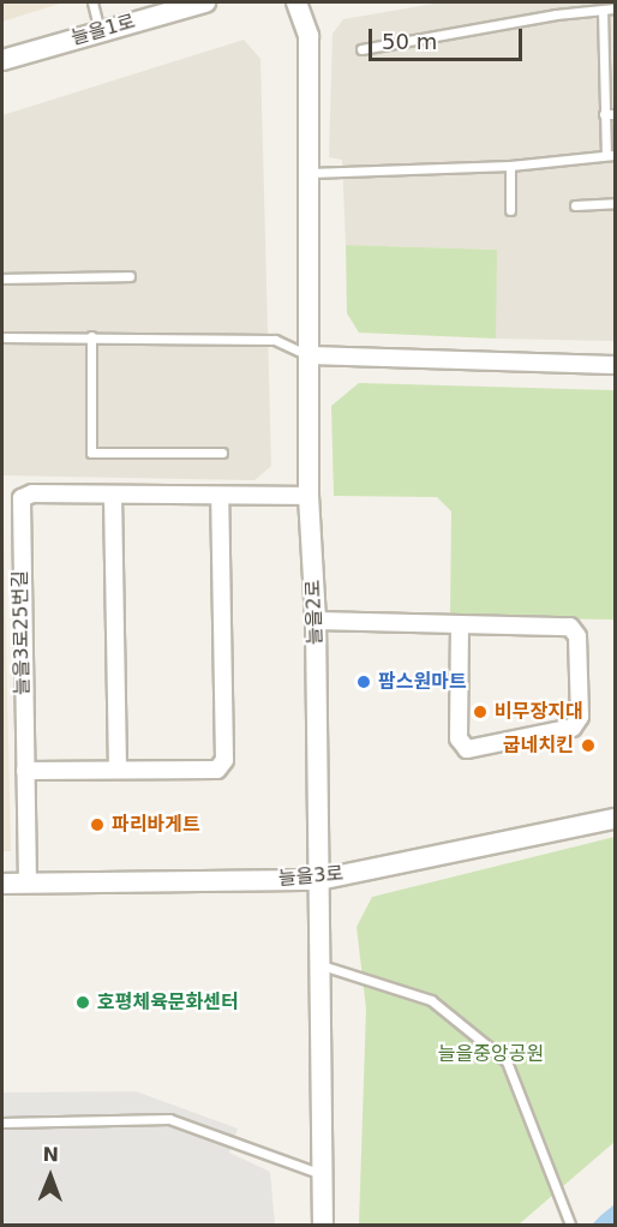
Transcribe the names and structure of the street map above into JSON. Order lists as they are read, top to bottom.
{
  "streets": {
    "street": [
      "늘을1로",
      "늘을2로",
      "늘을3로25번길",
      "늘을3로"
    ]
  },
  "crossings": [
    ["늘을2로", "늘을3로25번길"],
    ["늘을2로", "늘을3로"],
    ["늘을3로25번길", "늘을3로"]
  ],
  "parks": ["늘을중앙공원"],
  "places": [
    "팜스원마트",
    "비무장지대",
    "굽네치킨",
    "파리바게트",
    "호평체육문화센터"
  ],
  "scale_bar": "50 m",
  "north": "top"
}
